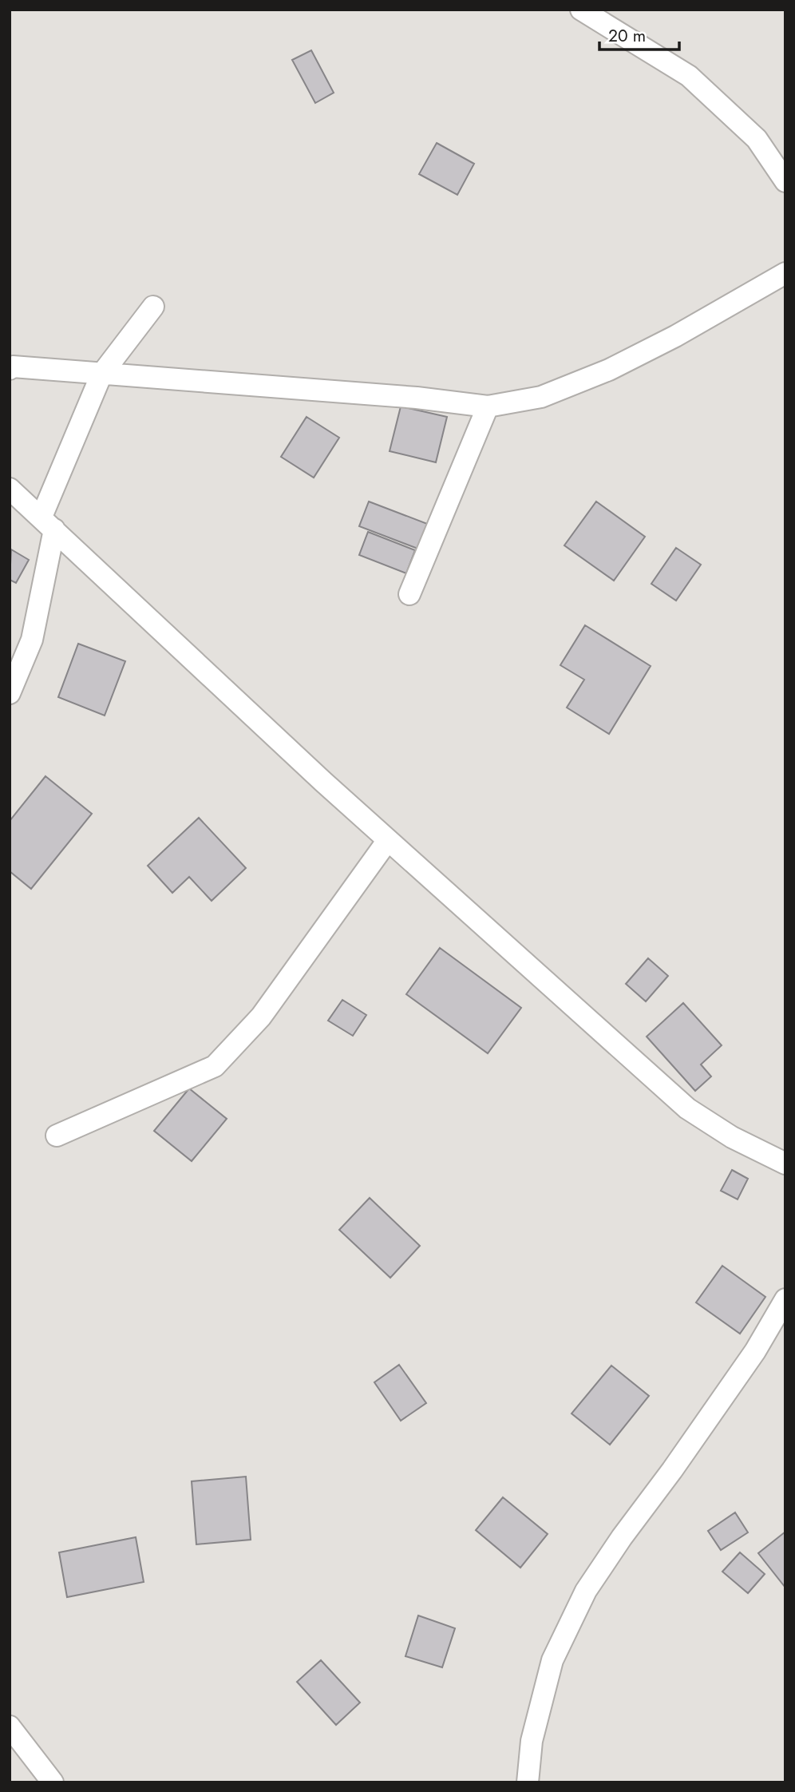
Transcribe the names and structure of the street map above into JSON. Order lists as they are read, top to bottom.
{
  "scale_bar": "20 m"
}
